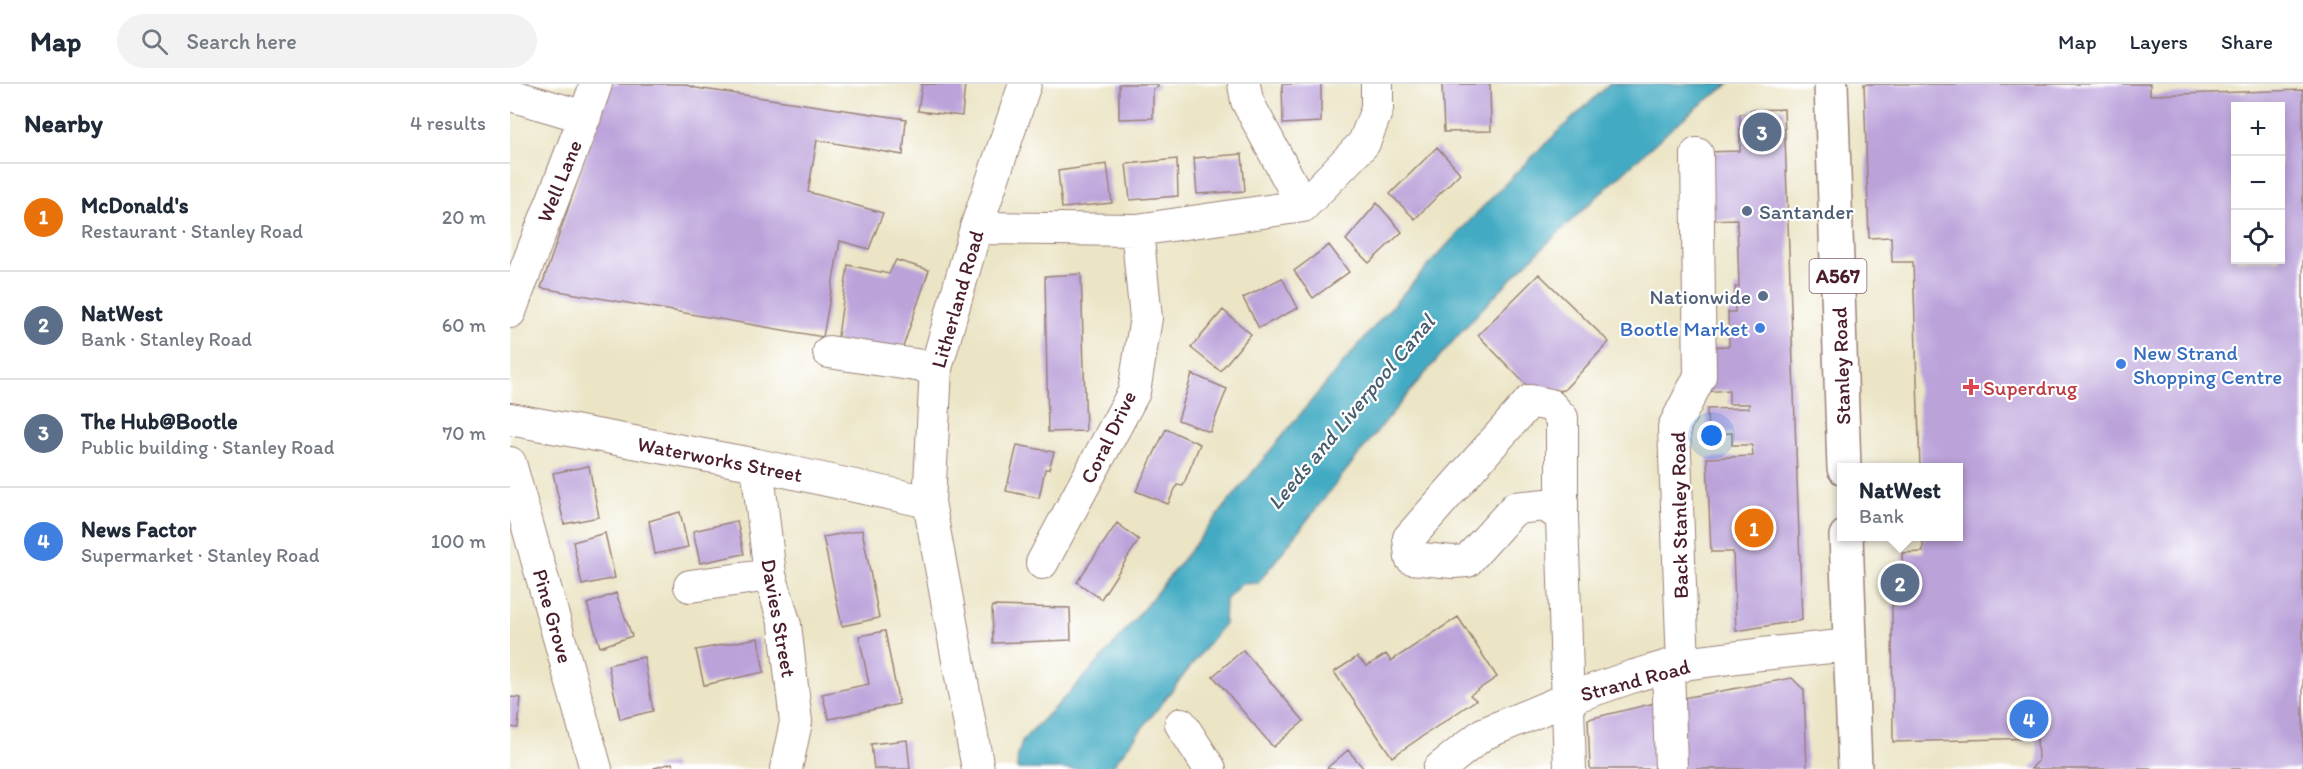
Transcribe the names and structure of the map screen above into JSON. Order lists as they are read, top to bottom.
{
  "streets": {
    "main road": ["A567", "Stanley Road"],
    "street": [
      "Well Lane",
      "Litherland Road",
      "Coral Drive",
      "Waterworks Street",
      "Back Stanley Road",
      "Pine Grove",
      "Davies Street",
      "Strand Road"
    ]
  },
  "crossings": [
    ["Litherland Road", "Waterworks Street"],
    ["Waterworks Street", "Davies Street"],
    ["Back Stanley Road", "Strand Road"]
  ],
  "water": ["Leeds and Liverpool Canal"],
  "places": {
    "other": [
      "Santander",
      "Nationwide",
      "Bootle Market",
      "New Strand Shopping Centre"
    ],
    "health": ["Superdrug"]
  },
  "page": {
    "header": "Map",
    "search": "Search here",
    "nav": ["Map", "Layers", "Share"],
    "heading": ["Nearby", "4 results"],
    "map_buttons": ["+", "−"],
    "pins": [
      "3",
      "1",
      "2",
      "4"
    ],
    "list": [
      {
        "mark": "1",
        "name": "McDonald's",
        "note": "Restaurant · Stanley Road",
        "value": "20 m"
      },
      {
        "mark": "2",
        "name": "NatWest",
        "note": "Bank · Stanley Road",
        "value": "60 m"
      },
      {
        "mark": "3",
        "name": "The Hub@Bootle",
        "note": "Public building · Stanley Road",
        "value": "70 m"
      },
      {
        "mark": "4",
        "name": "News Factor",
        "note": "Supermarket · Stanley Road",
        "value": "100 m"
      }
    ],
    "popup": ["NatWest", "Bank"]
  }
}
